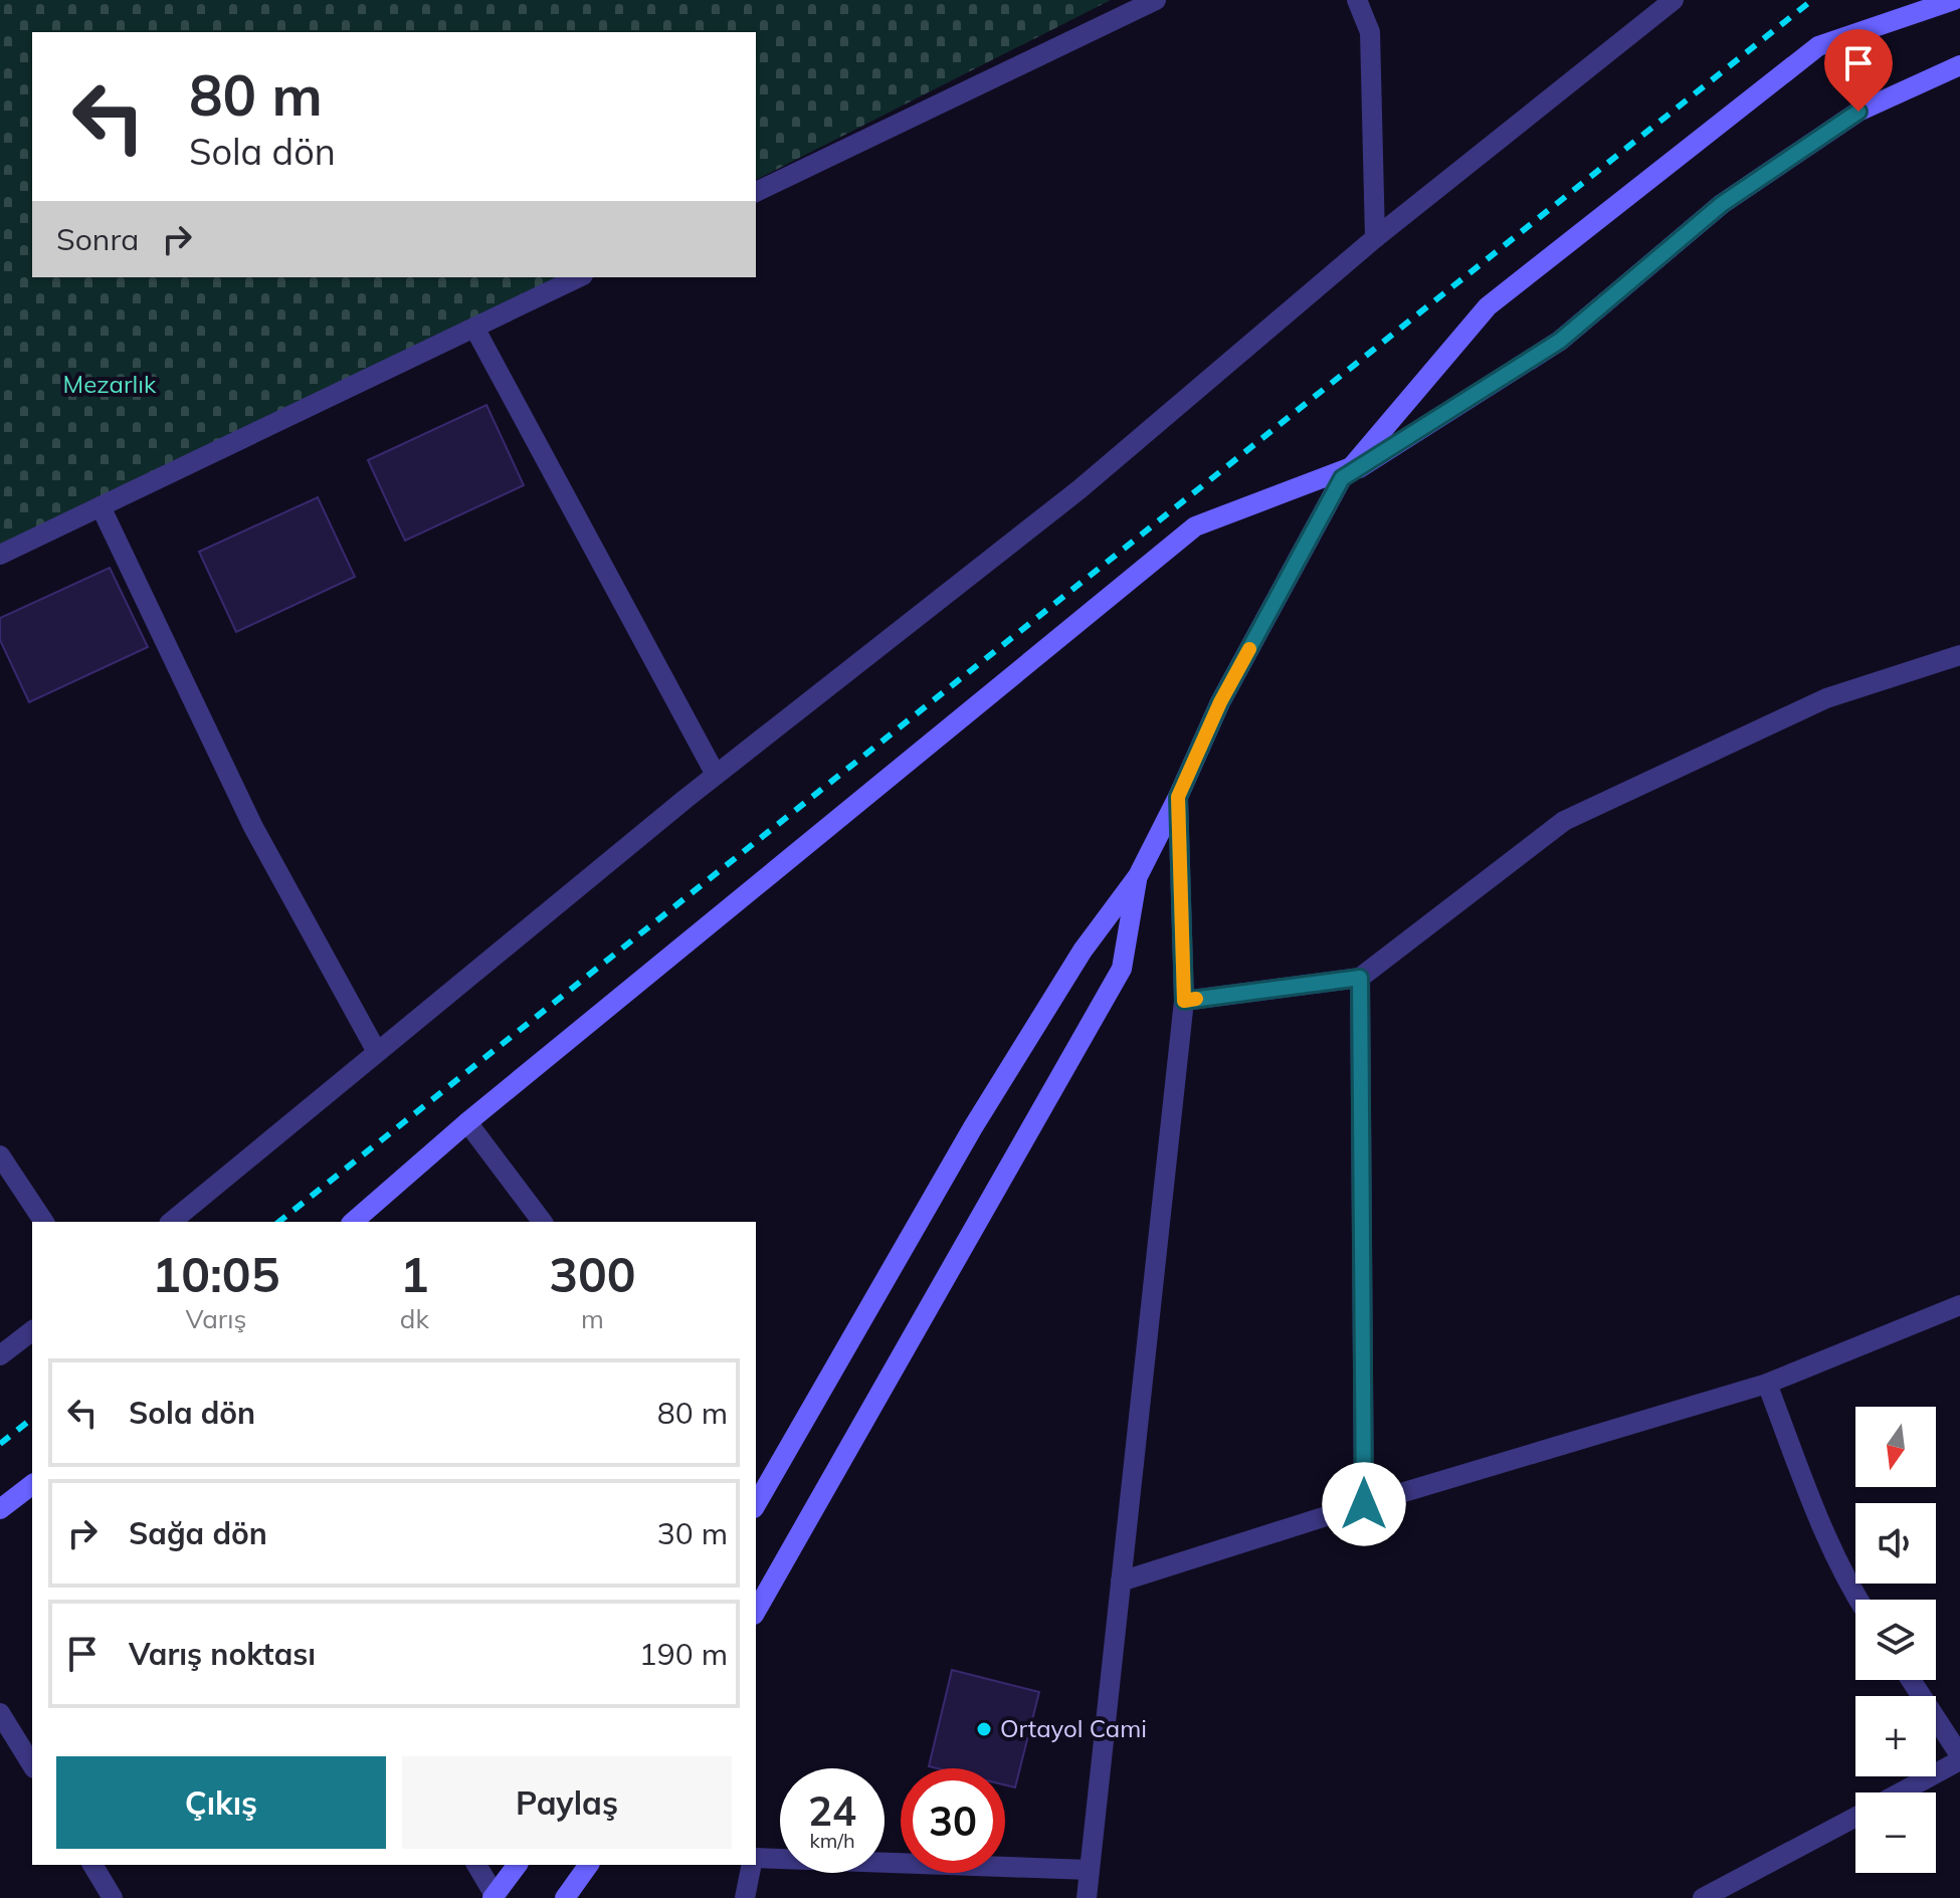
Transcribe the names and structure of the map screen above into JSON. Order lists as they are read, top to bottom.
{
  "parks": ["Mezarlık"],
  "places": ["Ortayol Cami"],
  "north": "bottom",
  "page": {
    "turn": ["80 m", "Sola dön"],
    "then": "Sonra",
    "eta": [
      "10:05",
      "Varış",
      "1",
      "dk",
      "300",
      "m"
    ],
    "list": [
      {
        "name": "Sola dön",
        "value": "80 m"
      },
      {
        "name": "Sağa dön",
        "value": "30 m"
      },
      {
        "name": "Varış noktası",
        "value": "190 m"
      }
    ],
    "map_buttons": ["+", "−"],
    "buttons": ["Çıkış", "Paylaş"],
    "speed": "24 km/h",
    "limit": "30"
  }
}
